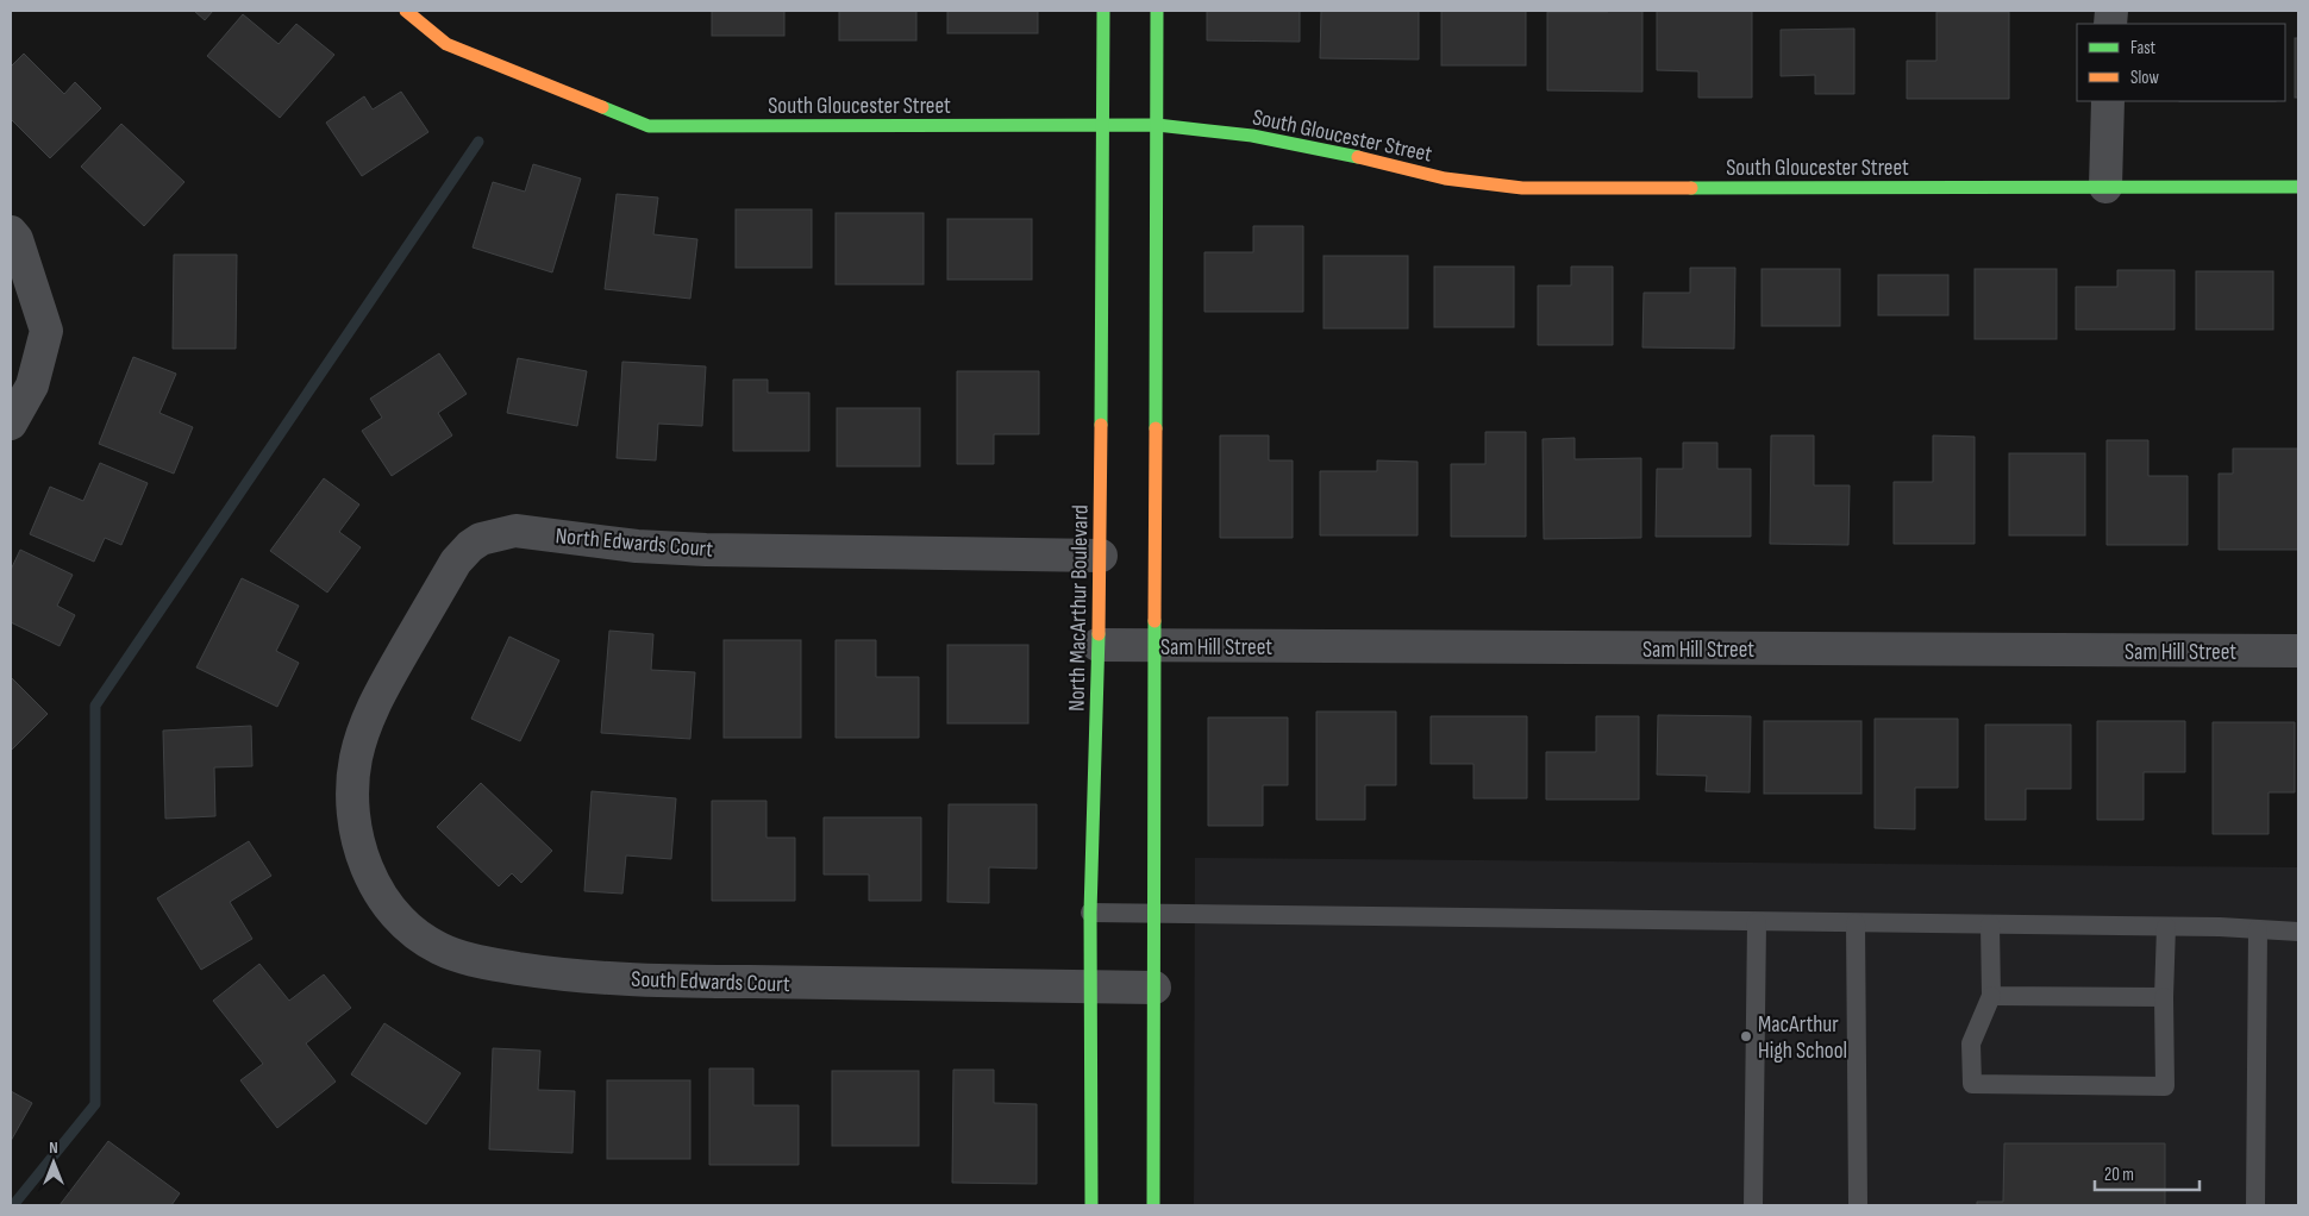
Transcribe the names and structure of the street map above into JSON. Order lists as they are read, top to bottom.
{
  "streets": {
    "main road": ["South Gloucester Street", "North MacArthur Boulevard"],
    "street": ["North Edwards Court", "Sam Hill Street", "South Edwards Court"]
  },
  "crossings": [
    ["South Gloucester Street", "North MacArthur Boulevard"],
    ["North Edwards Court", "North MacArthur Boulevard"],
    ["North Edwards Court", "South Edwards Court"],
    ["North MacArthur Boulevard", "Sam Hill Street"],
    ["North MacArthur Boulevard", "South Edwards Court"]
  ],
  "places": ["MacArthur High School"],
  "legend": ["Fast", "Slow"],
  "scale_bar": "20 m",
  "north": "top"
}
